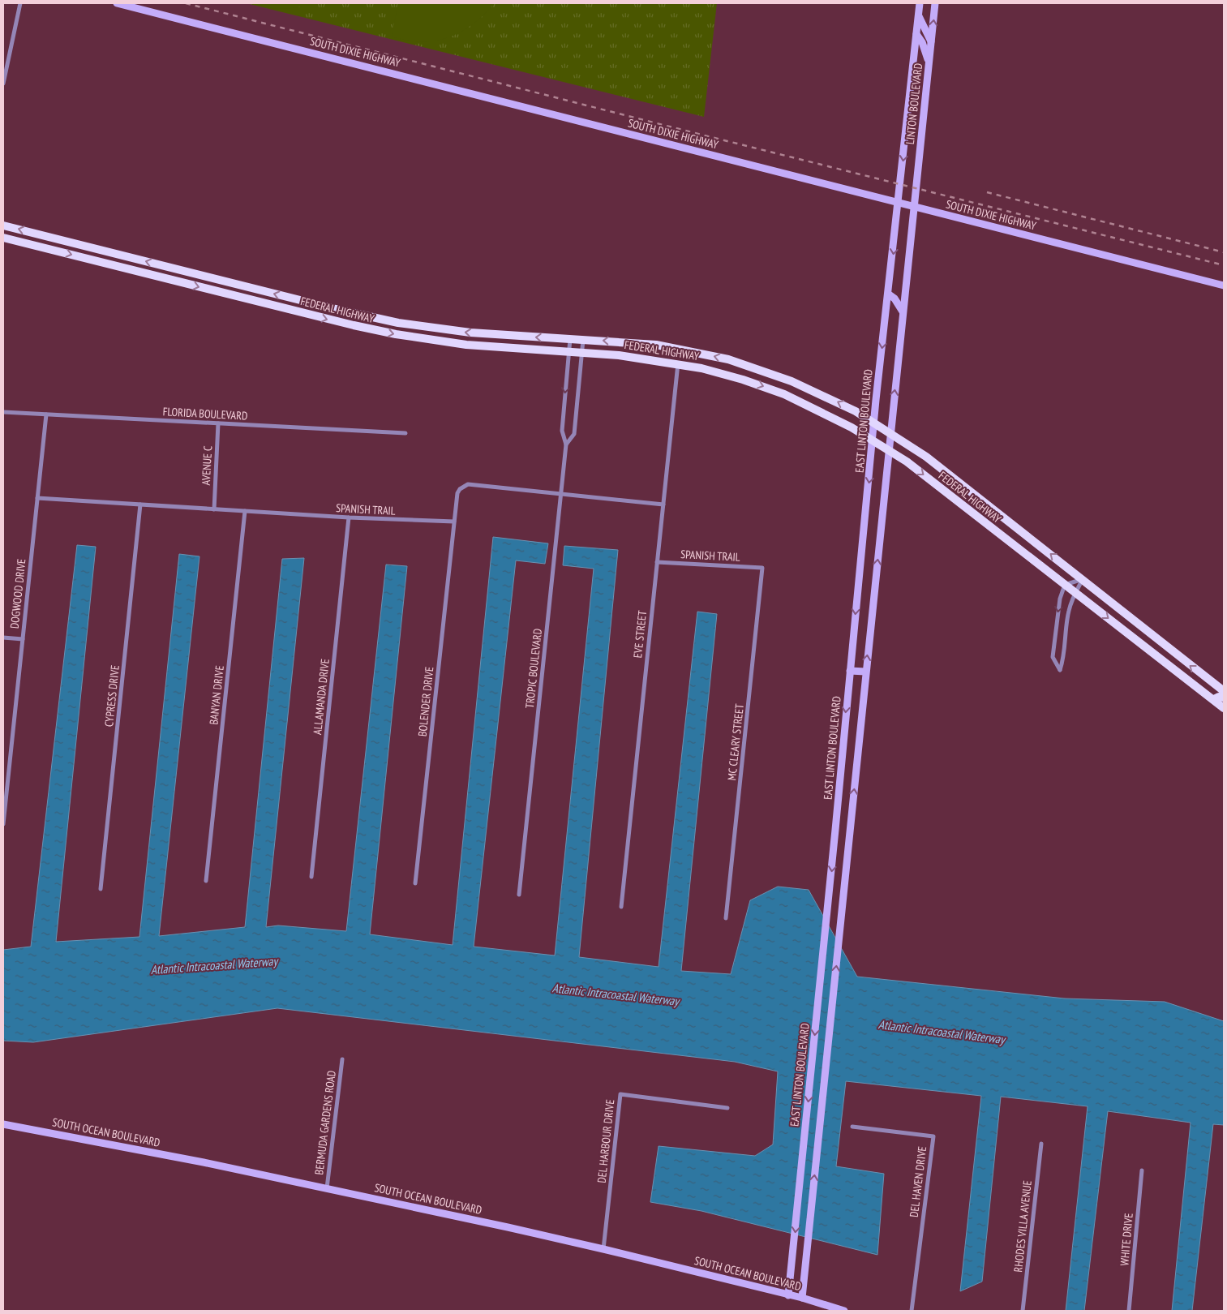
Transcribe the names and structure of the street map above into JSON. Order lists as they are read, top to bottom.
{
  "streets": {
    "main road": [
      "SOUTH DIXIE HIGHWAY",
      "LINTON BOULEVARD",
      "FEDERAL HIGHWAY",
      "EAST LINTON BOULEVARD",
      "SOUTH OCEAN BOULEVARD"
    ],
    "street": [
      "FLORIDA BOULEVARD",
      "AVENUE C",
      "SPANISH TRAIL",
      "DOGWOOD DRIVE",
      "EVE STREET",
      "TROPIC BOULEVARD",
      "BANYAN DRIVE",
      "CYPRESS DRIVE",
      "ALLAMANDA DRIVE",
      "BOLENDER DRIVE",
      "MC CLEARY STREET",
      "BERMUDA GARDENS ROAD",
      "DEL HARBOUR DRIVE",
      "DEL HAVEN DRIVE",
      "RHODES VILLA AVENUE",
      "WHITE DRIVE"
    ]
  },
  "crossings": [
    ["SOUTH DIXIE HIGHWAY", "LINTON BOULEVARD"],
    ["SOUTH DIXIE HIGHWAY", "EAST LINTON BOULEVARD"],
    ["LINTON BOULEVARD", "EAST LINTON BOULEVARD"],
    ["FEDERAL HIGHWAY", "EAST LINTON BOULEVARD"],
    ["FEDERAL HIGHWAY", "EVE STREET"],
    ["FEDERAL HIGHWAY", "TROPIC BOULEVARD"],
    ["FLORIDA BOULEVARD", "AVENUE C"],
    ["FLORIDA BOULEVARD", "DOGWOOD DRIVE"],
    ["EAST LINTON BOULEVARD", "SOUTH OCEAN BOULEVARD"],
    ["AVENUE C", "SPANISH TRAIL"],
    ["SPANISH TRAIL", "DOGWOOD DRIVE"],
    ["SPANISH TRAIL", "EVE STREET"],
    ["SPANISH TRAIL", "BANYAN DRIVE"],
    ["SPANISH TRAIL", "CYPRESS DRIVE"],
    ["SPANISH TRAIL", "ALLAMANDA DRIVE"],
    ["SPANISH TRAIL", "BOLENDER DRIVE"],
    ["SPANISH TRAIL", "MC CLEARY STREET"],
    ["BERMUDA GARDENS ROAD", "SOUTH OCEAN BOULEVARD"],
    ["SOUTH OCEAN BOULEVARD", "DEL HARBOUR DRIVE"]
  ],
  "water": ["Atlantic Intracoastal Waterway"]
}
